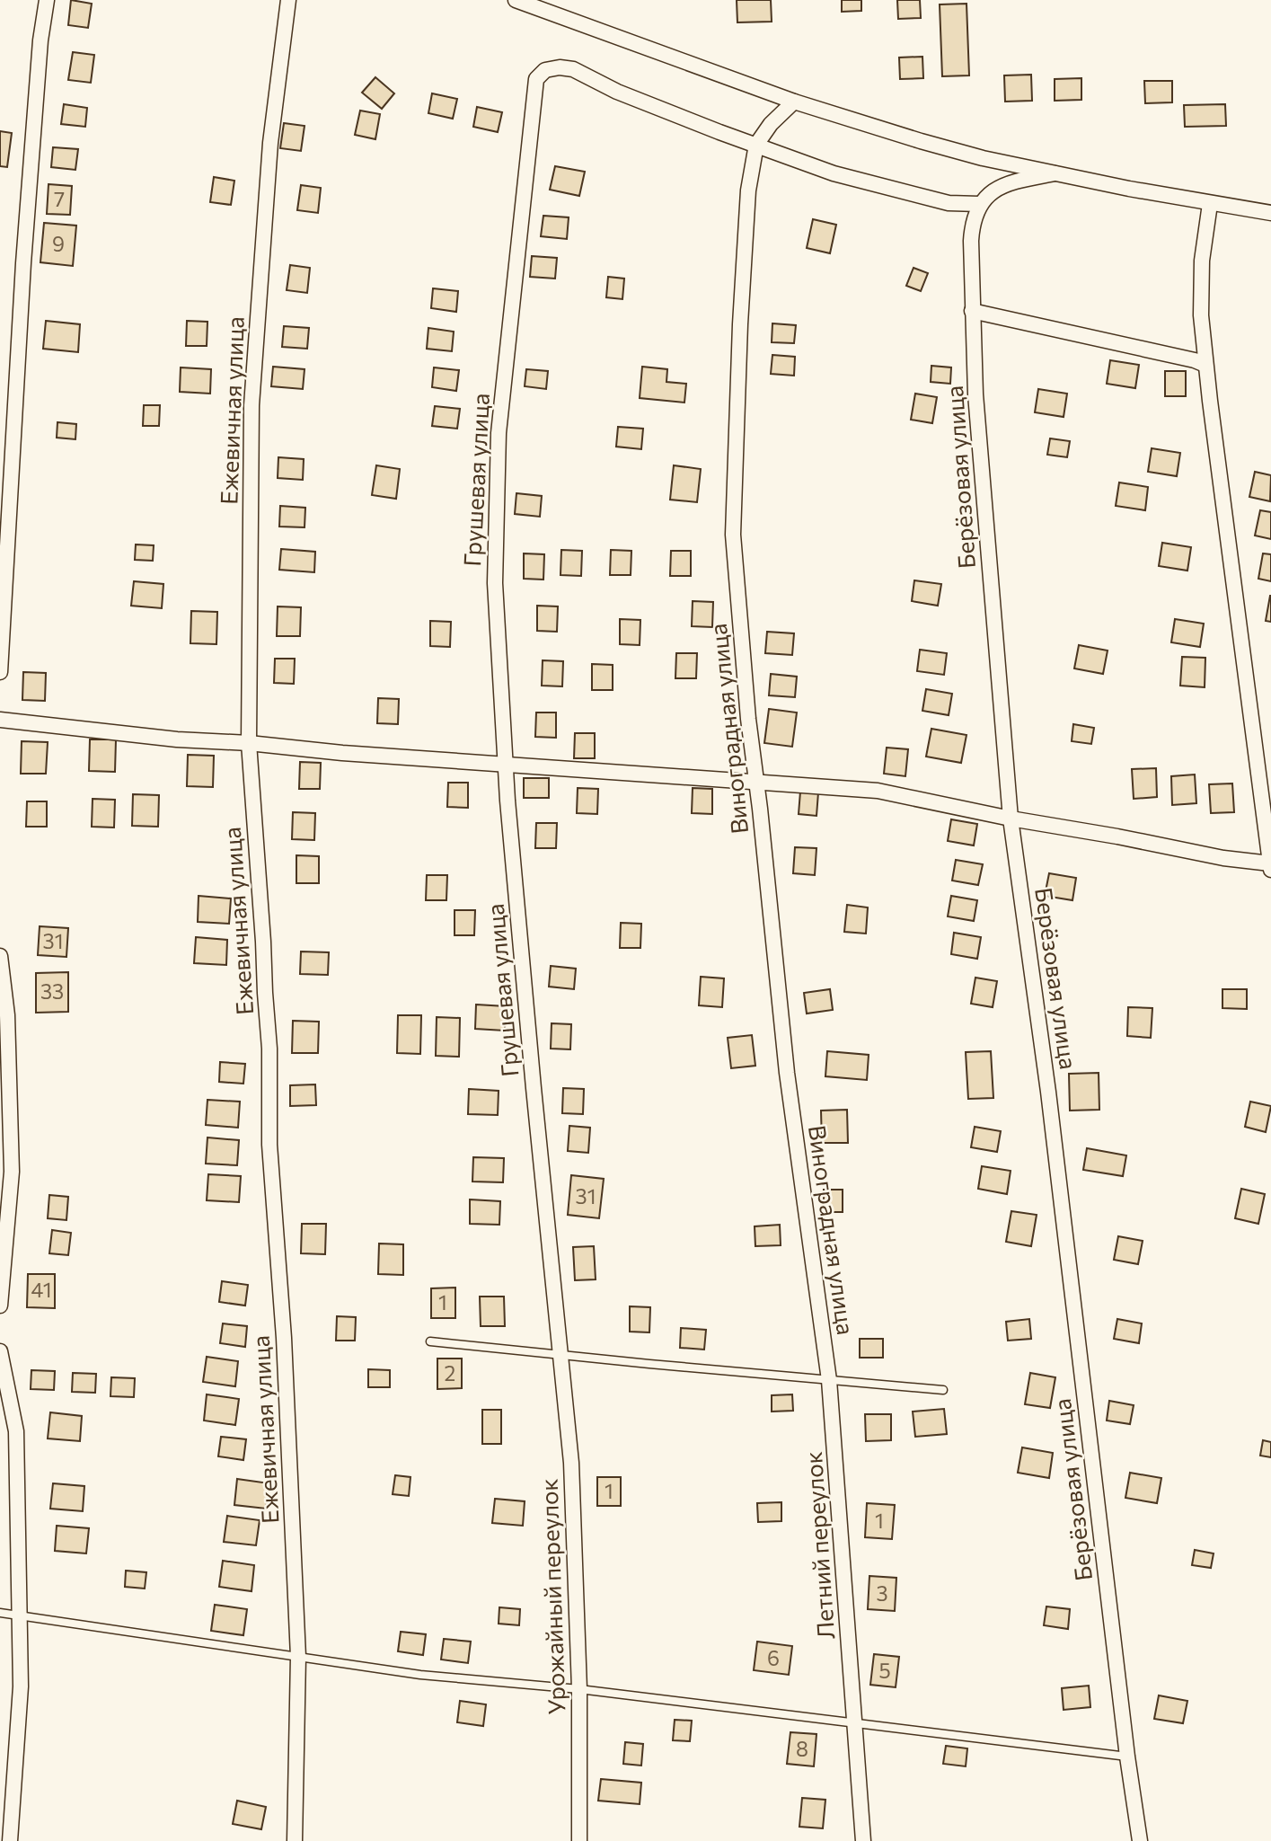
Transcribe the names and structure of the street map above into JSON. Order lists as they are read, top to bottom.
{
  "streets": {
    "street": [
      "Ежевичная улица",
      "Берёзовая улица",
      "Грушевая улица",
      "Виноградная улица",
      "Летний переулок",
      "Урожайный переулок"
    ]
  },
  "crossings": [
    ["Берёзовая улица", "Грушевая улица"],
    ["Грушевая улица", "Виноградная улица"],
    ["Грушевая улица", "Урожайный переулок"],
    ["Виноградная улица", "Летний переулок"]
  ],
  "house_numbers": [
    "7",
    "9",
    "31",
    "33",
    "31",
    "41",
    "1",
    "2",
    "1",
    "1",
    "3",
    "6",
    "5",
    "8"
  ]
}
